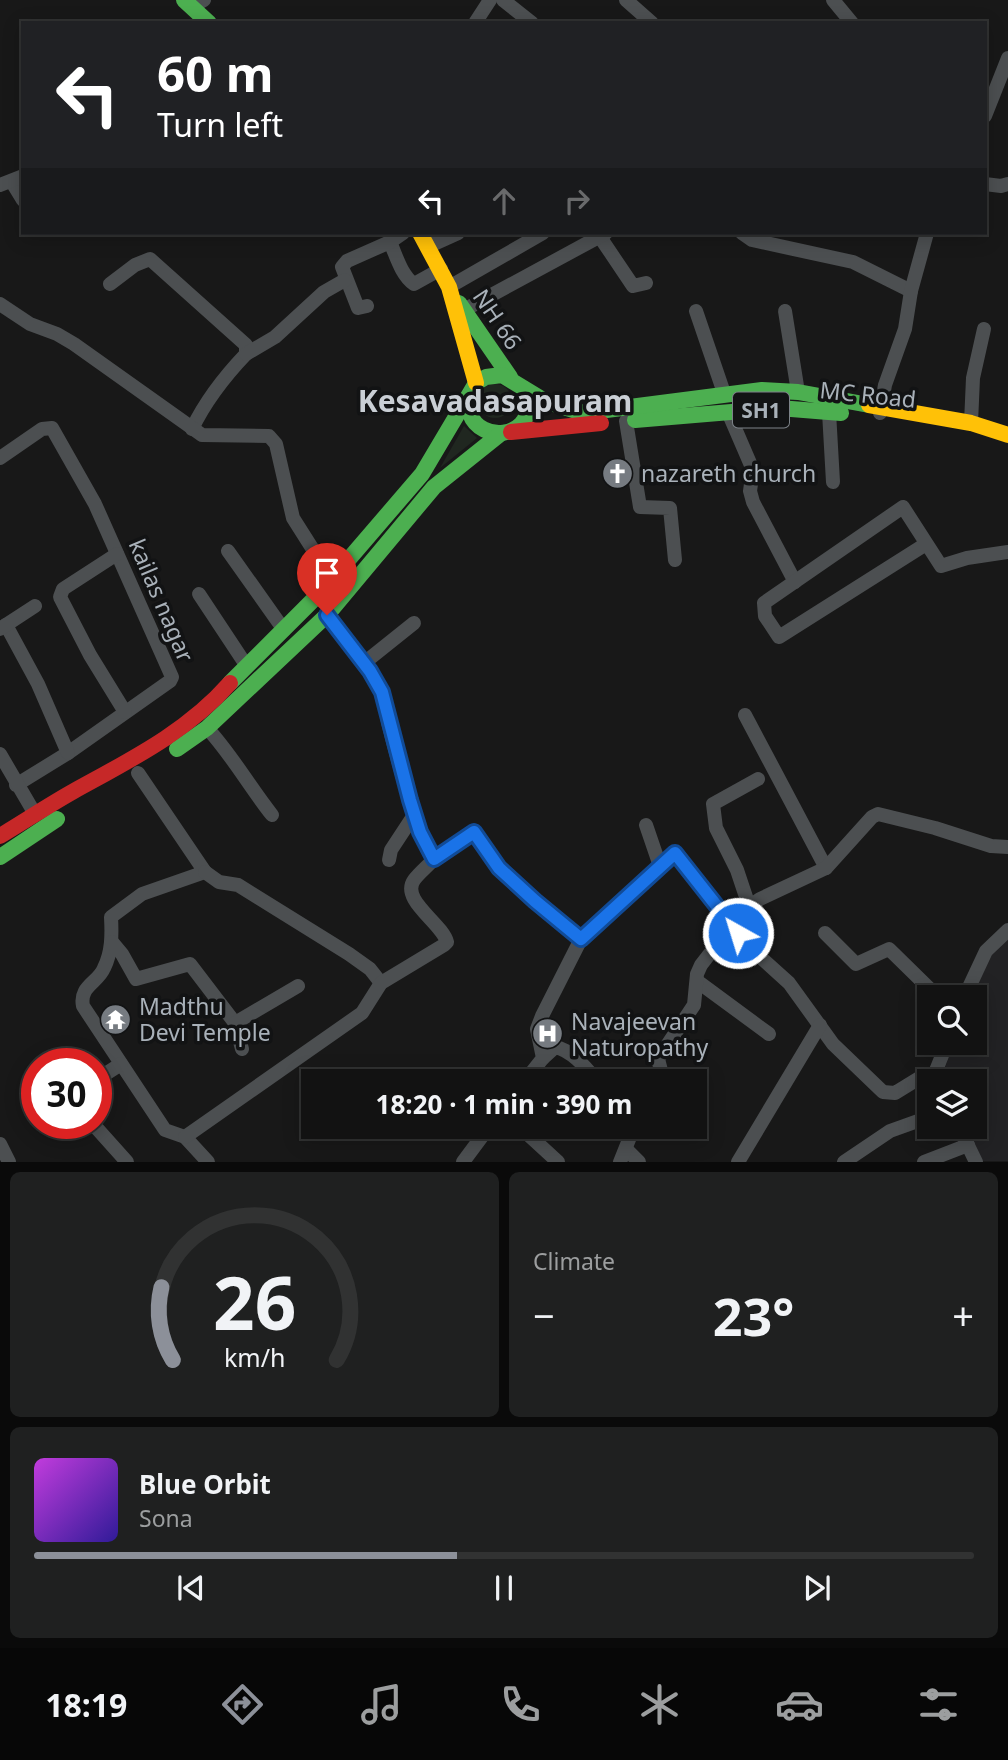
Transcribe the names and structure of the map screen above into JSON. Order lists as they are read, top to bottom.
{
  "streets": {
    "main road": ["NH 66", "MC Road", "SH1"],
    "street": ["kailas nagar"]
  },
  "crossings": [
    ["NH 66", "MC Road"]
  ],
  "districts": ["Kesavadasapuram"],
  "places": {
    "church": ["nazareth church"],
    "temple": ["Madthu Devi Temple"],
    "hospital": ["Navajeevan Naturopathy"]
  },
  "page": {
    "turn": ["60 m", "Turn left"],
    "limit": "30",
    "trip": "18:20 · 1 min · 390 m",
    "tile": "Climate",
    "heat": ["−", "23°", "+"],
    "song": ["Blue Orbit", "Sona"],
    "tabs": "18:19",
    "gauge": ["26", "km/h"]
  }
}
